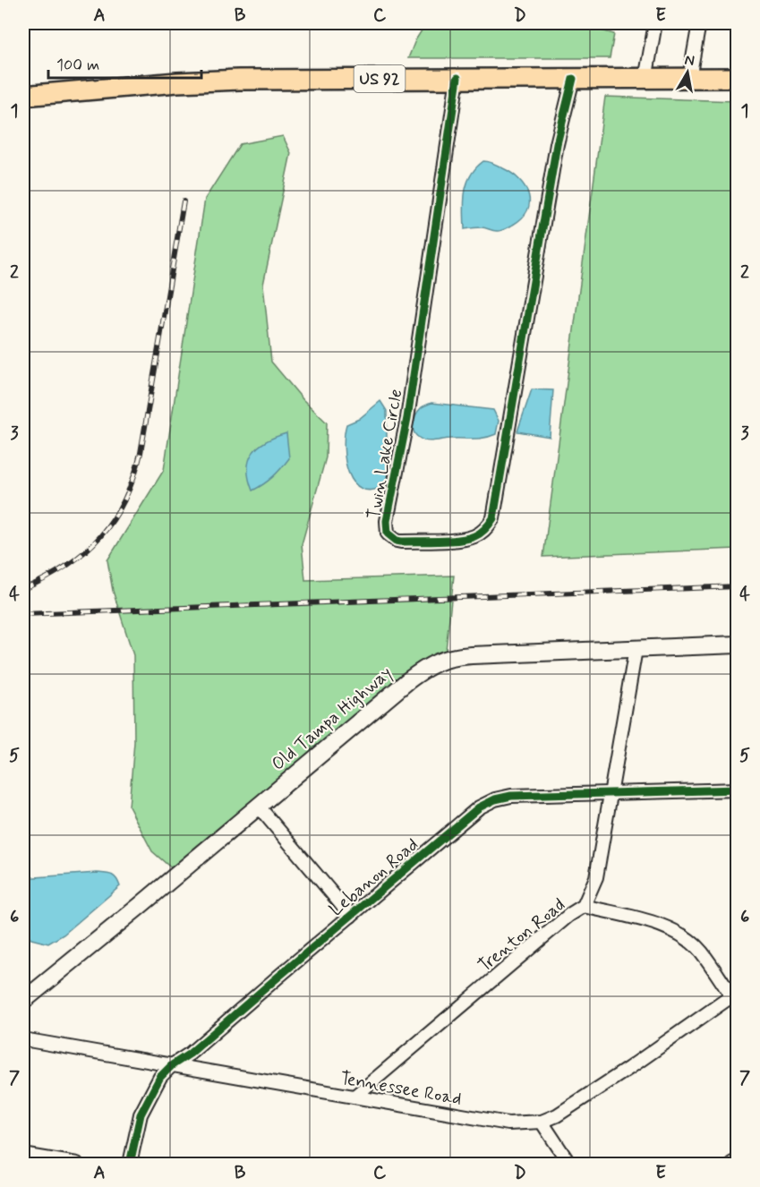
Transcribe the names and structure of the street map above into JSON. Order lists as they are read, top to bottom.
{
  "streets": {
    "main road": ["US 92", "Old Tampa Highway"],
    "street": [
      "Twin Lake Circle",
      "Lebanon Road",
      "Trenton Road",
      "Tennessee Road"
    ]
  },
  "crossings": [
    ["US 92", "Twin Lake Circle"],
    ["Old Tampa Highway", "Trenton Road"],
    ["Lebanon Road", "Trenton Road"],
    ["Lebanon Road", "Tennessee Road"],
    ["Trenton Road", "Tennessee Road"]
  ],
  "scale_bar": "100 m",
  "north": "top",
  "grid": {
    "columns": [
      "A",
      "B",
      "C",
      "D",
      "E"
    ],
    "rows": [
      "1",
      "2",
      "3",
      "4",
      "5",
      "6",
      "7"
    ]
  }
}
